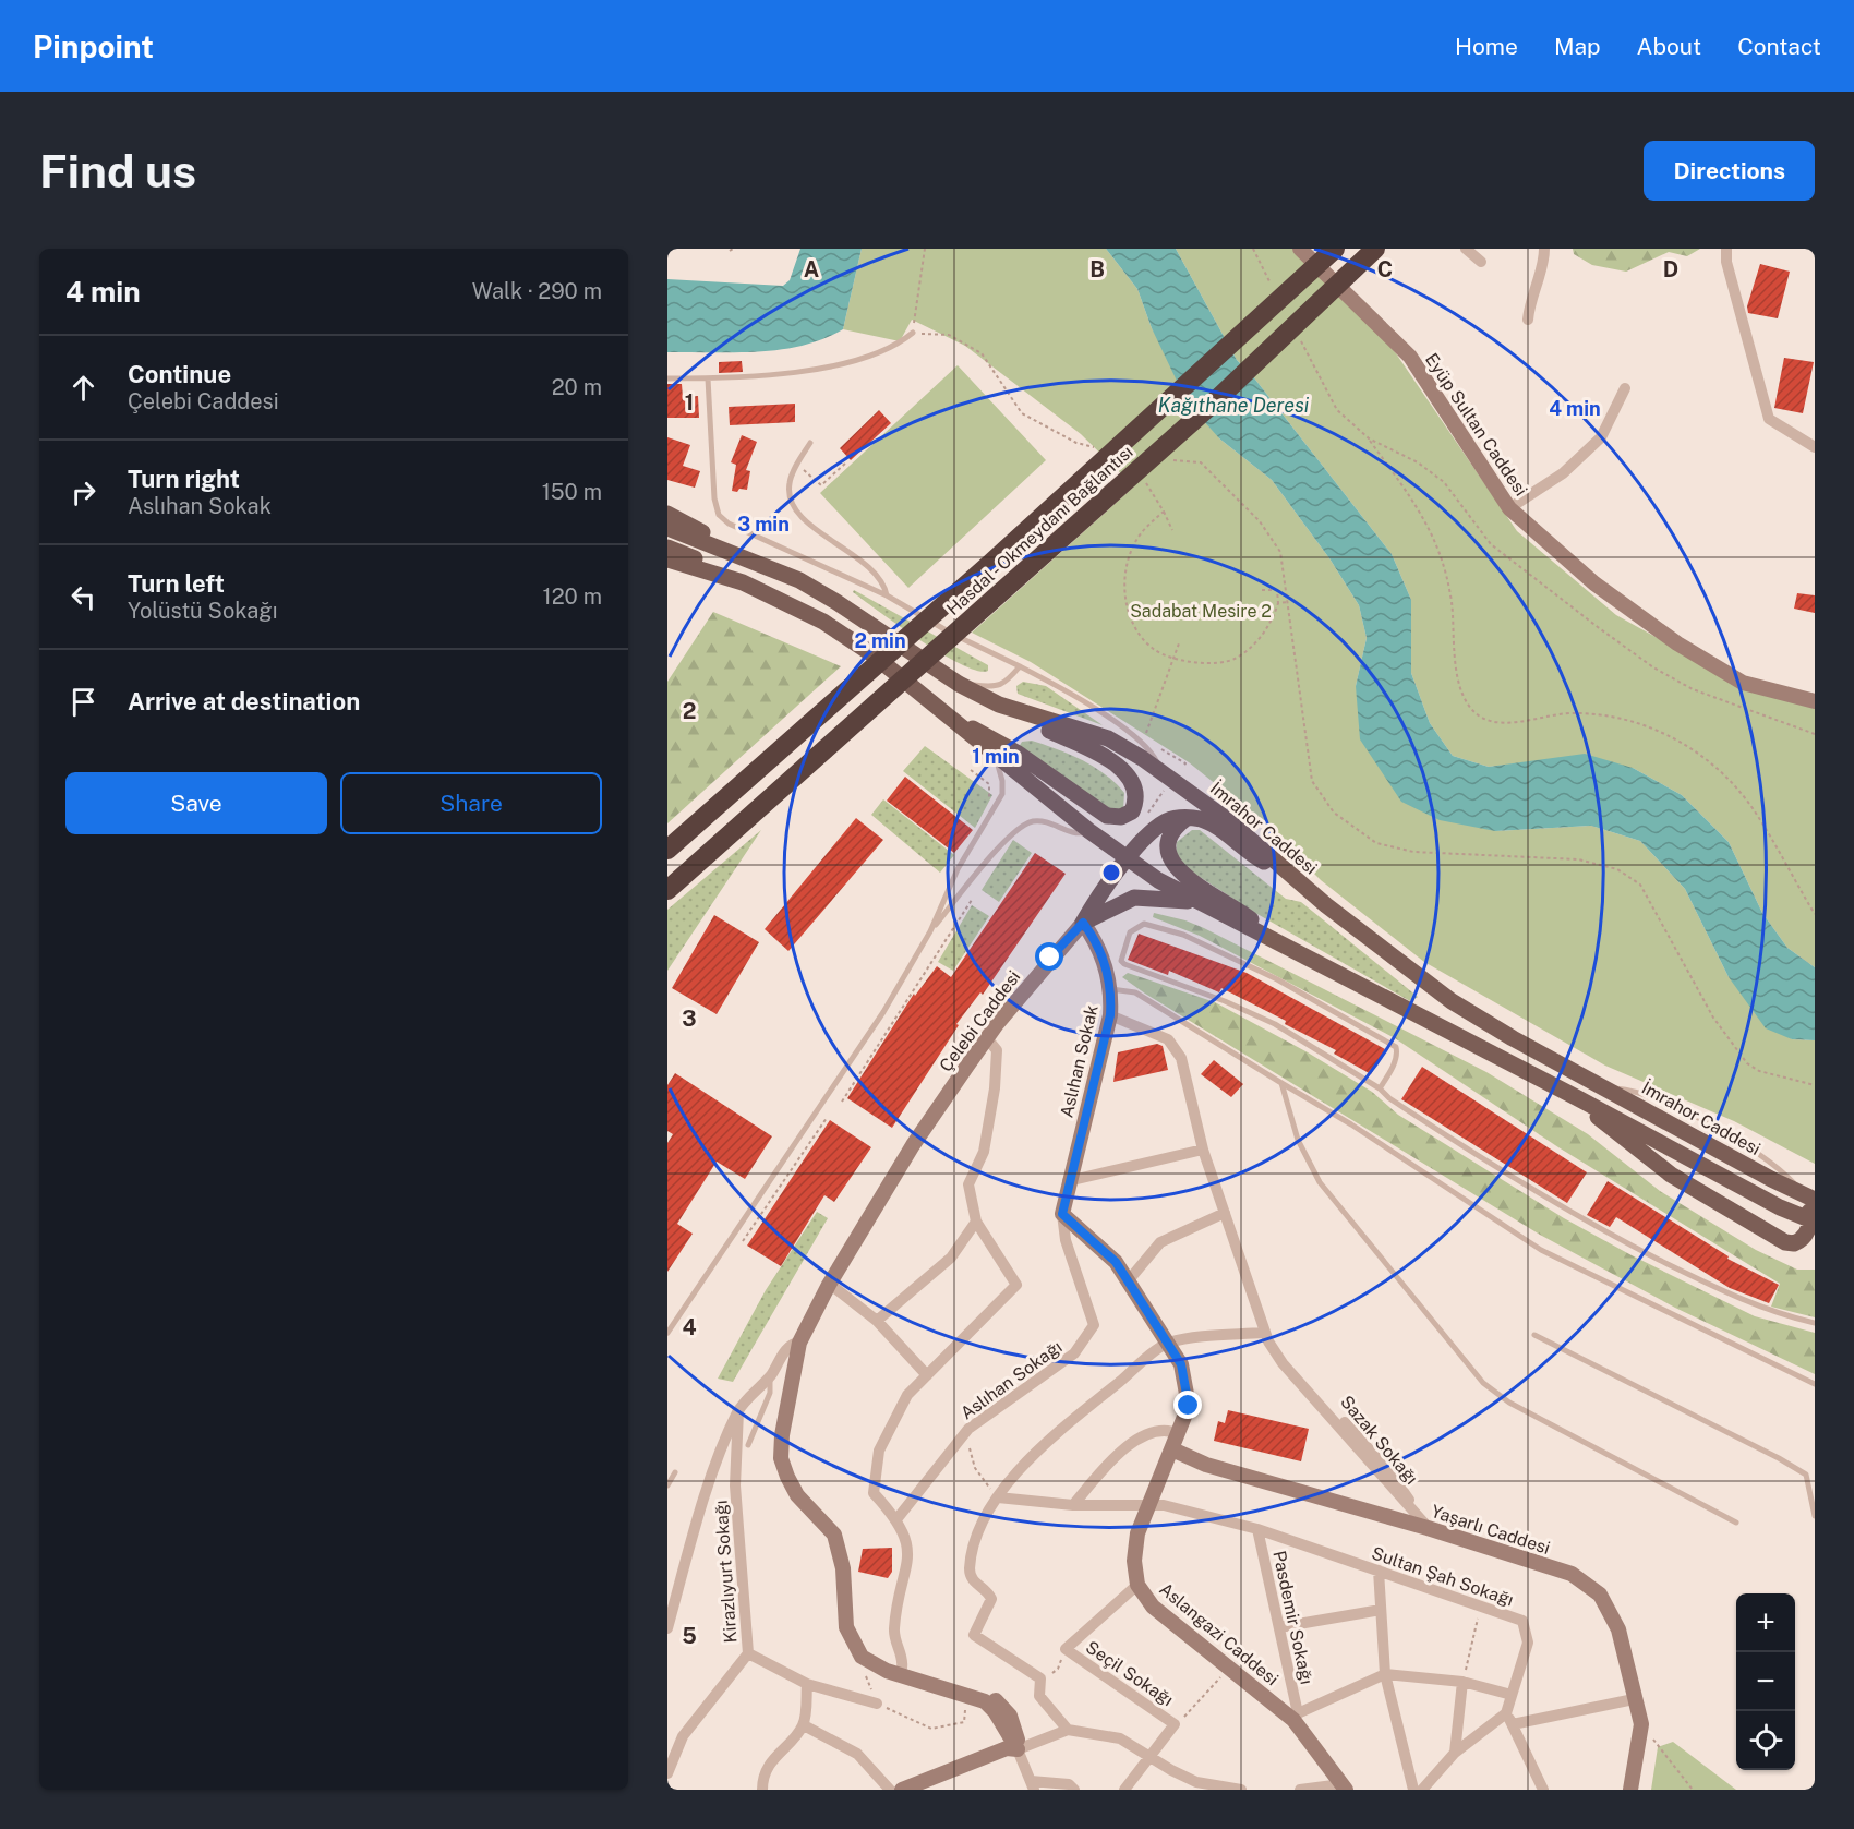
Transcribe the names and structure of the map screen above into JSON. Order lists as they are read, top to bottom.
{
  "streets": {
    "highway": ["Hasdal - Okmeydanı Bağlantısı"],
    "main road": ["İmrahor Caddesi"],
    "street": [
      "Eyüp Sultan Caddesi",
      "Çelebi Caddesi",
      "Aslıhan Sokak",
      "Aslıhan Sokağı",
      "Sazak Sokağı",
      "Yaşarlı Caddesi",
      "Kirazlıyurt Sokağı",
      "Sultan Şah Sokağı",
      "Pasdemir Sokağı",
      "Aslangazi Caddesi",
      "Seçil Sokağı"
    ]
  },
  "crossings": [
    ["Çelebi Caddesi", "Aslıhan Sokak"],
    ["Aslıhan Sokak", "Aslıhan Sokağı"],
    ["Aslıhan Sokak", "Sazak Sokağı"],
    ["Aslıhan Sokak", "Aslangazi Caddesi"],
    ["Aslıhan Sokağı", "Aslangazi Caddesi"],
    ["Sazak Sokağı", "Yaşarlı Caddesi"],
    ["Yaşarlı Caddesi", "Aslangazi Caddesi"],
    ["Sultan Şah Sokağı", "Pasdemir Sokağı"],
    ["Sultan Şah Sokağı", "Aslangazi Caddesi"],
    ["Pasdemir Sokağı", "Aslangazi Caddesi"]
  ],
  "water": ["Kağıthane Deresi"],
  "parks": ["Sadabat Mesire 2"],
  "page": {
    "header": "Pinpoint",
    "nav": [
      "Home",
      "Map",
      "About",
      "Contact"
    ],
    "buttons": [
      "Directions",
      ["Save", "Share"]
    ],
    "title": "Find us",
    "heading": ["4 min", "Walk · 290 m"],
    "list": [
      ["Continue", "Çelebi Caddesi", "20 m"],
      ["Turn right", "Aslıhan Sokak", "150 m"],
      ["Turn left", "Yolüstü Sokağı", "120 m"],
      "Arrive at destination"
    ],
    "map_buttons": ["+", "−"]
  },
  "grid": {
    "columns": [
      "A",
      "B",
      "C",
      "D"
    ],
    "rows": [
      "1",
      "2",
      "3",
      "4",
      "5"
    ]
  },
  "rings": [
    "4 min",
    "3 min",
    "2 min",
    "1 min"
  ]
}
